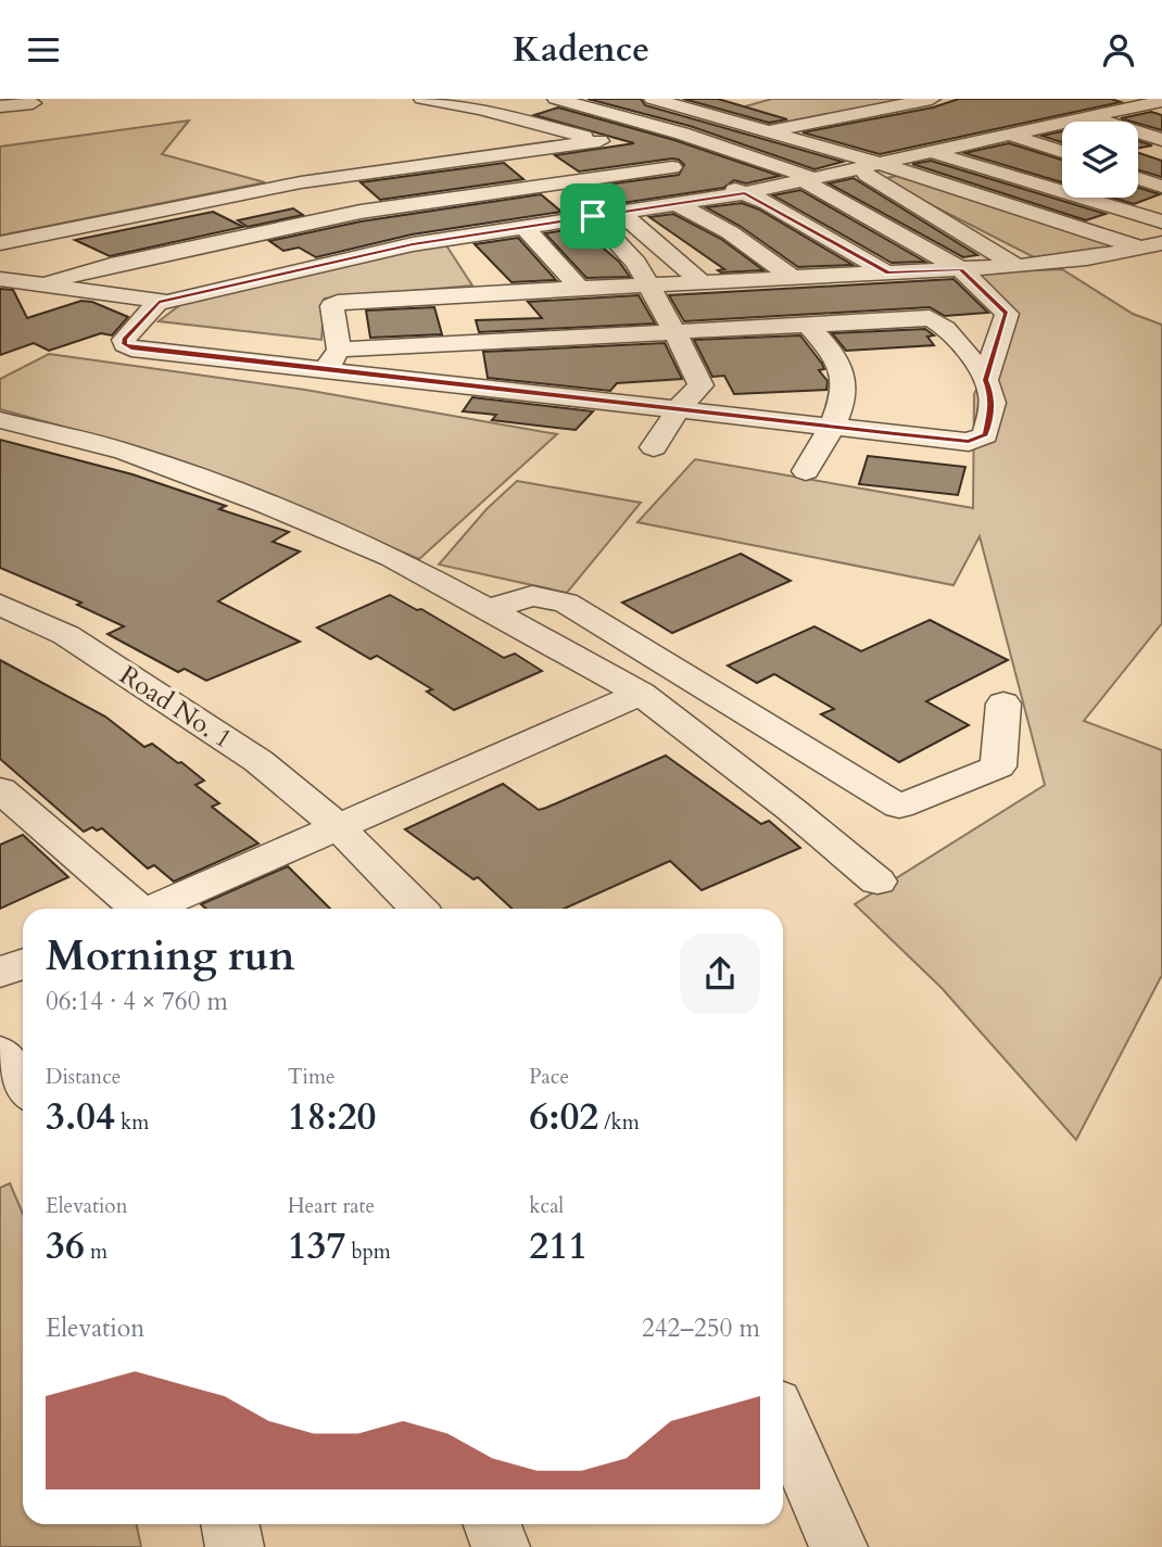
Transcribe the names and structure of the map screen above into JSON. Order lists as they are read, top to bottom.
{
  "streets": {
    "street": ["Road No. 1"]
  },
  "page": {
    "header": "Kadence",
    "heading": ["Morning run", "06:14 · 4 × 760 m"],
    "stats": [
      ["Distance", "3.04 km"],
      ["Time", "18:20"],
      ["Pace", "6:02 /km"],
      ["Elevation", "36 m"],
      ["Heart rate", "137 bpm"],
      ["kcal", "211"]
    ],
    "chart": ["Elevation", "242–250 m"]
  }
}
